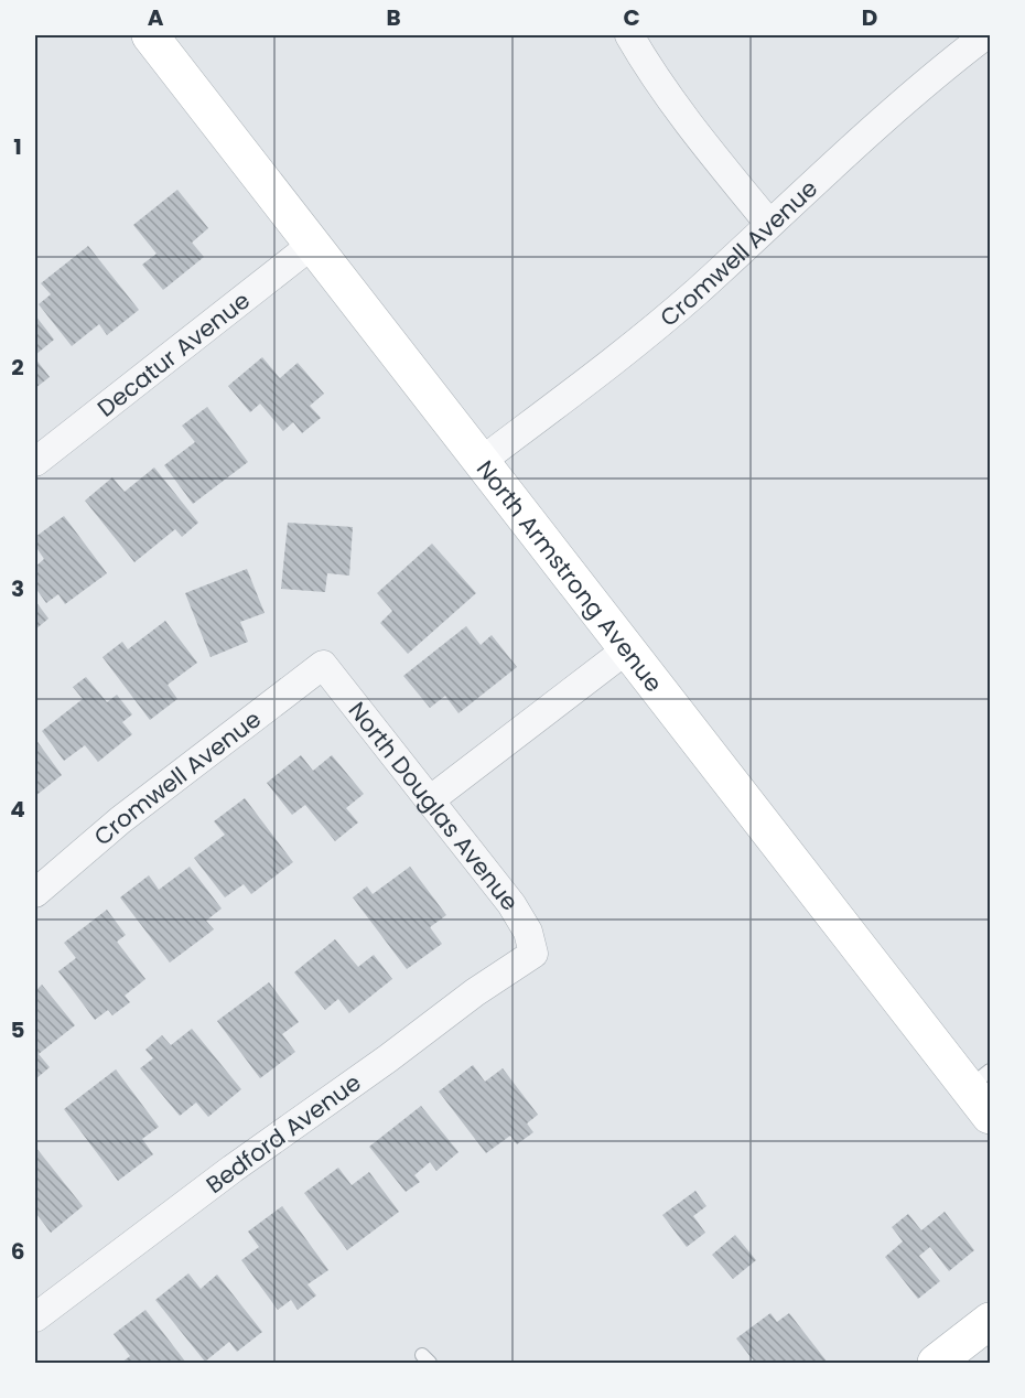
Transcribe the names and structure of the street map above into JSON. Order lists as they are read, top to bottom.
{
  "streets": {
    "street": [
      "Cromwell Avenue",
      "Decatur Avenue",
      "North Armstrong Avenue",
      "North Douglas Avenue",
      "Bedford Avenue"
    ]
  },
  "crossings": [
    ["Cromwell Avenue", "North Armstrong Avenue"],
    ["Cromwell Avenue", "North Douglas Avenue"],
    ["Decatur Avenue", "North Armstrong Avenue"],
    ["North Douglas Avenue", "Bedford Avenue"]
  ],
  "grid": {
    "columns": [
      "A",
      "B",
      "C",
      "D"
    ],
    "rows": [
      "1",
      "2",
      "3",
      "4",
      "5",
      "6"
    ]
  }
}
